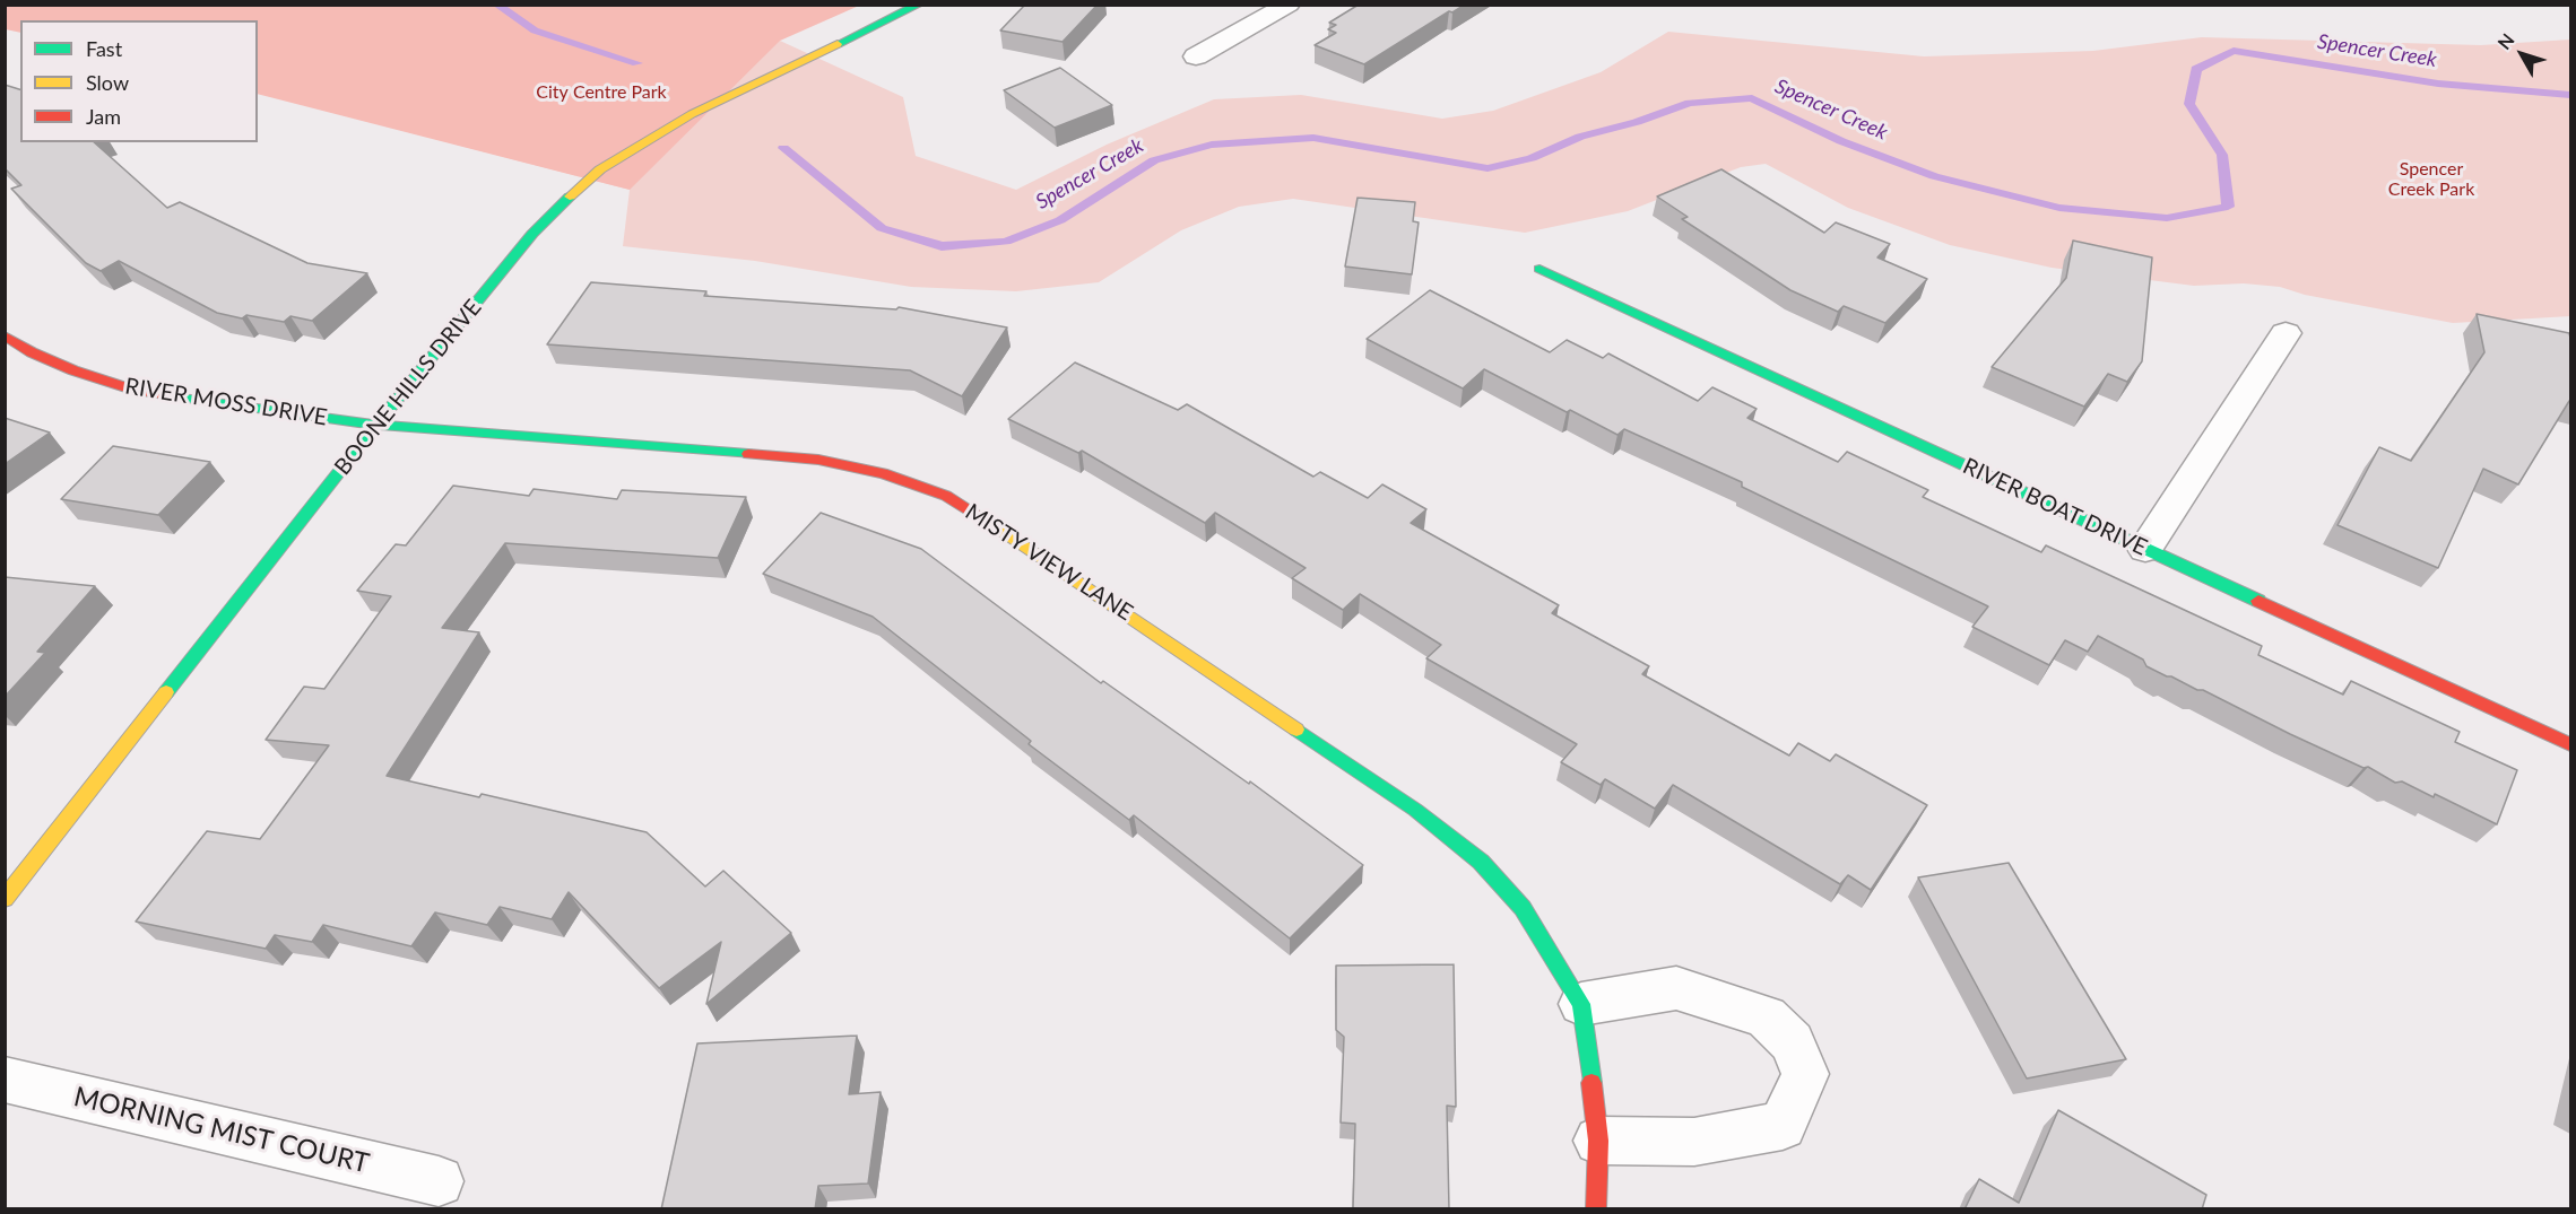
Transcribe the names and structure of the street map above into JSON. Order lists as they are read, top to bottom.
{
  "streets": {
    "street": [
      "BOONE HILLS DRIVE",
      "RIVER MOSS DRIVE",
      "RIVER BOAT DRIVE",
      "MISTY VIEW LANE",
      "MORNING MIST COURT"
    ]
  },
  "crossings": [
    ["BOONE HILLS DRIVE", "RIVER MOSS DRIVE"],
    ["BOONE HILLS DRIVE", "MISTY VIEW LANE"],
    ["RIVER MOSS DRIVE", "MISTY VIEW LANE"]
  ],
  "water": ["Spencer Creek"],
  "parks": ["City Centre Park", "Spencer Creek Park"],
  "legend": ["Fast", "Slow", "Jam"],
  "north": "top left"
}
